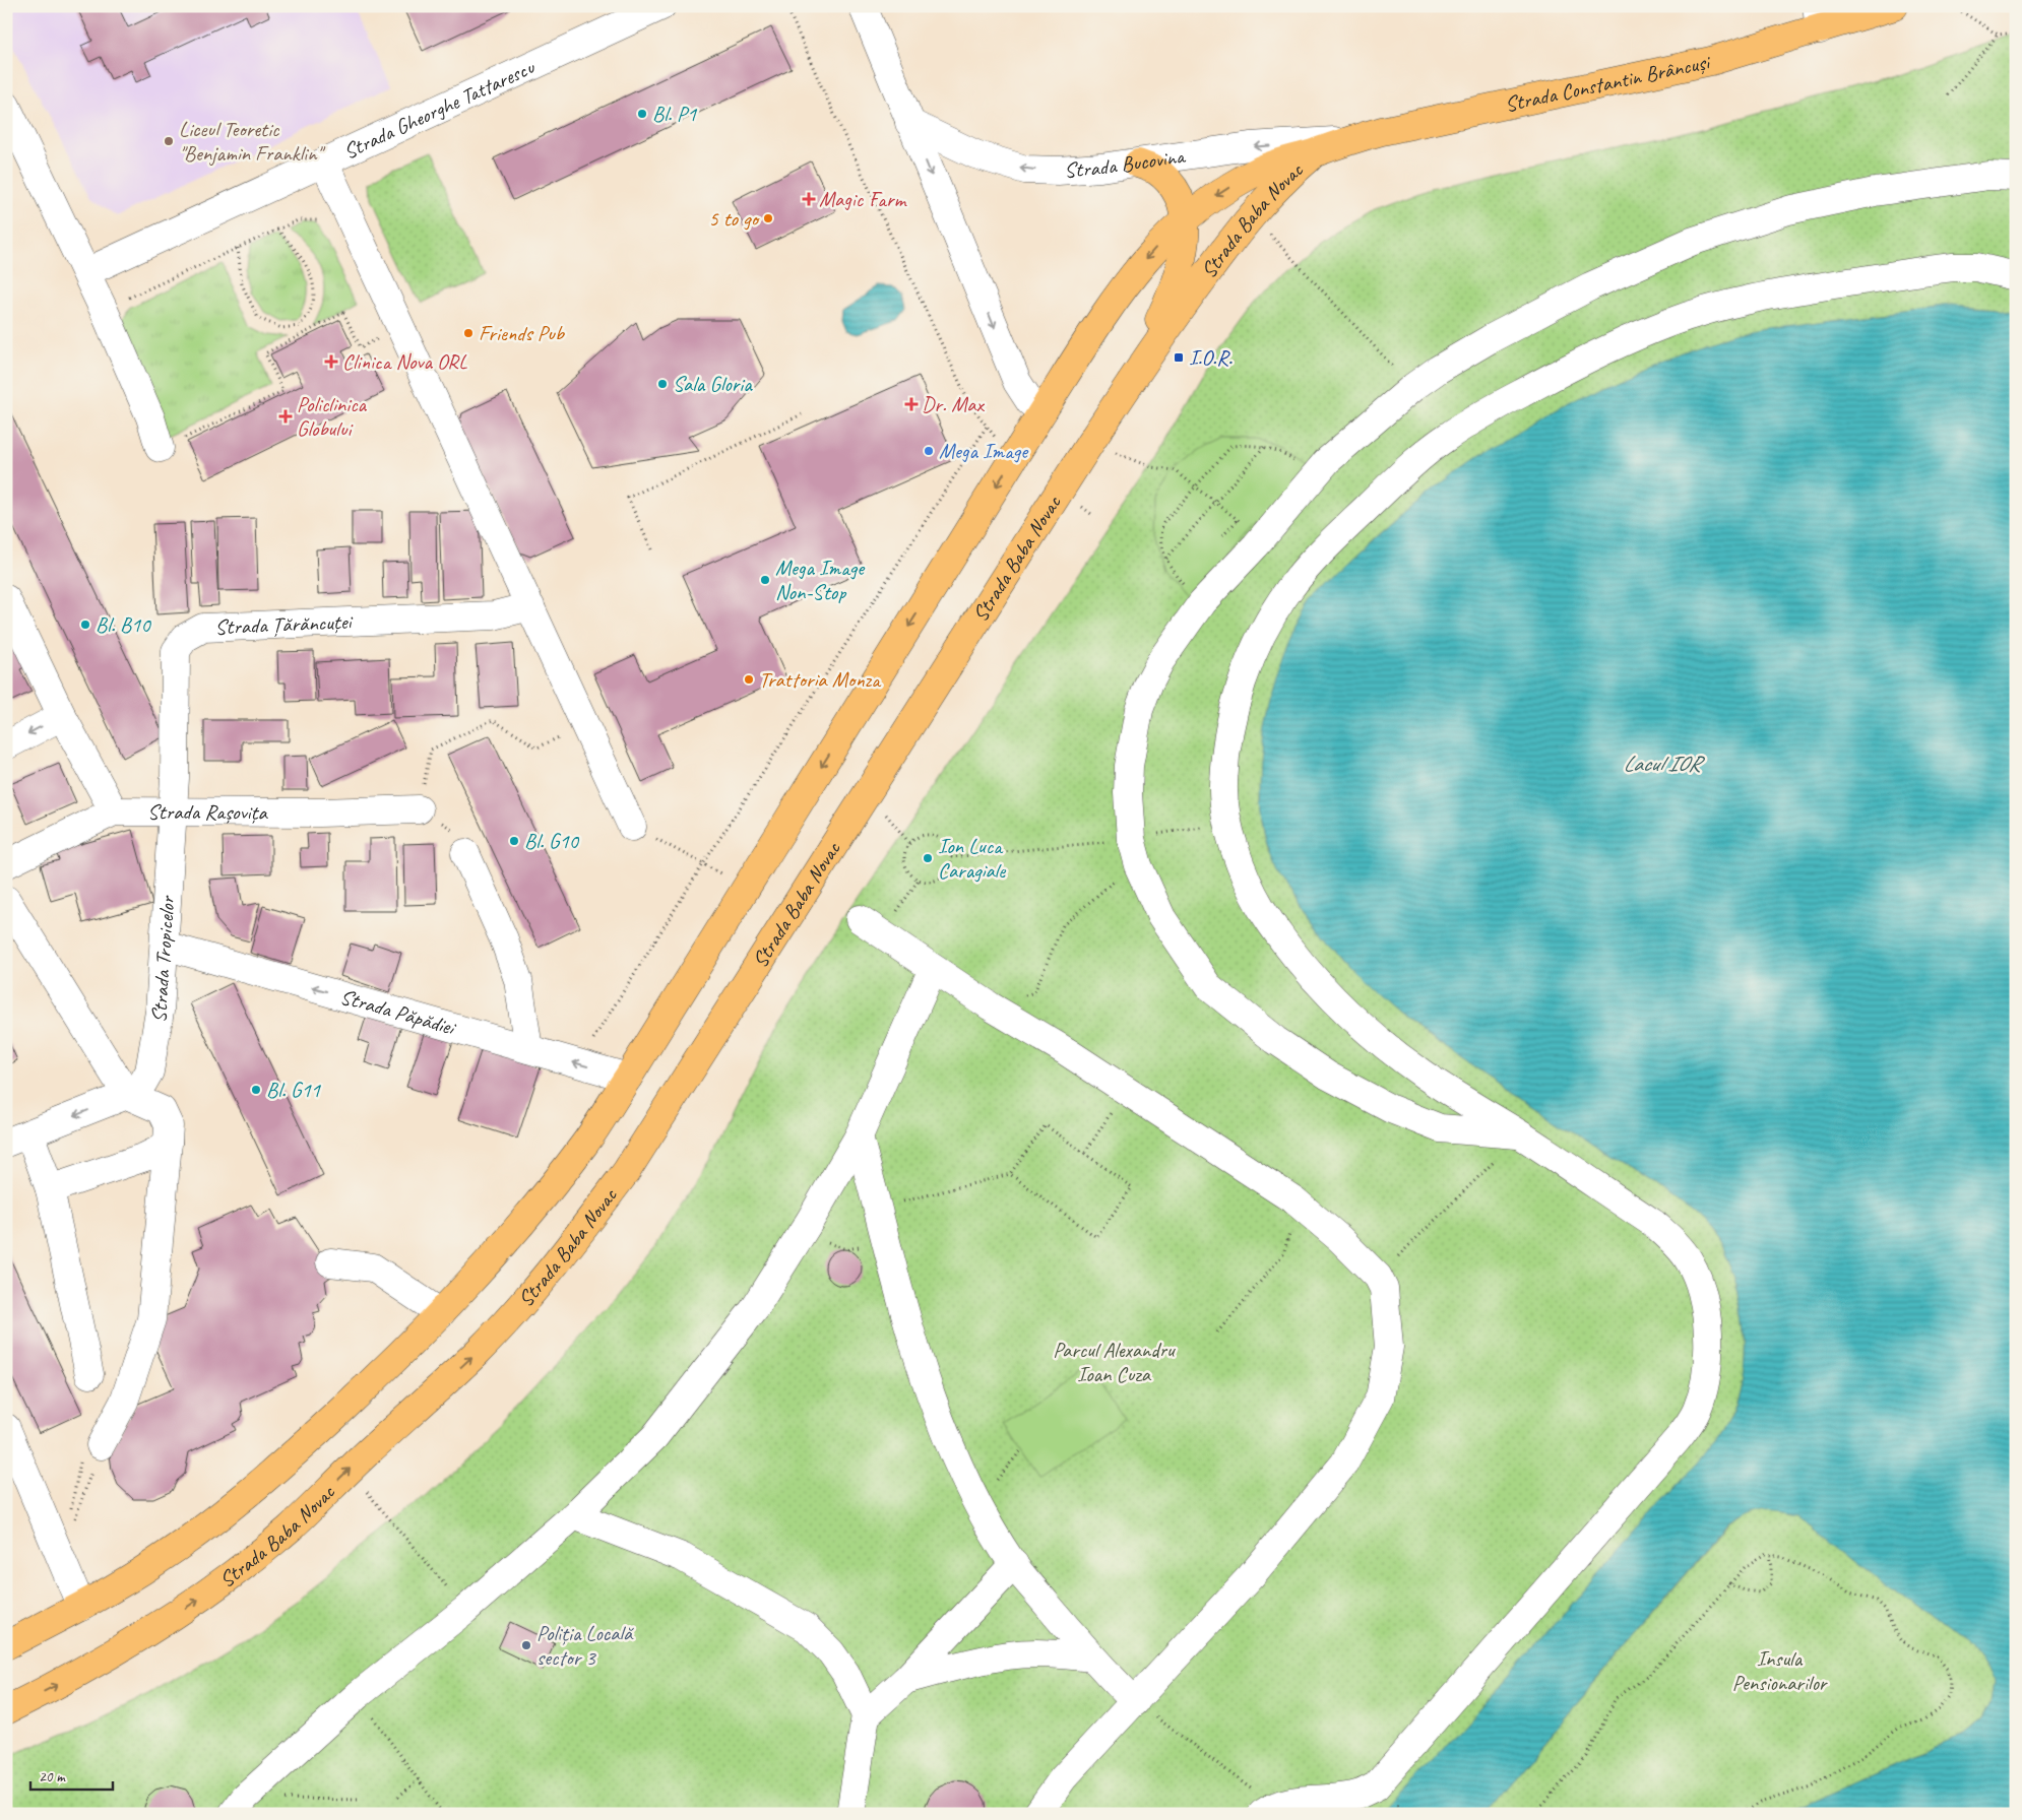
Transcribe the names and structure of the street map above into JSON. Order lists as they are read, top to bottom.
{
  "streets": {
    "main road": ["Strada Constantin Brâncuși", "Strada Baba Novac"],
    "street": [
      "Strada Gheorghe Tattarescu",
      "Strada Bucovina",
      "Strada Țărăncuței",
      "Strada Rașovița",
      "Strada Tropicelor",
      "Strada Păpădiei"
    ]
  },
  "crossings": [
    ["Strada Constantin Brâncuși", "Strada Bucovina"],
    ["Strada Constantin Brâncuși", "Strada Baba Novac"],
    ["Strada Baba Novac", "Strada Păpădiei"],
    ["Strada Țărăncuței", "Strada Rașovița"],
    ["Strada Țărăncuței", "Strada Tropicelor"],
    ["Strada Rașovița", "Strada Tropicelor"],
    ["Strada Tropicelor", "Strada Păpădiei"]
  ],
  "one_way": ["Strada Bucovina", "Strada Păpădiei"],
  "water": ["Lacul IOR"],
  "parks": ["Parcul Alexandru Ioan Cuza", "Insula Pensionarilor"],
  "places": {
    "other": [
      "Bl. P1",
      "Liceul Teoretic \"Benjamin Franklin\"",
      "5 to go",
      "Friends Pub",
      "Sala Gloria",
      "Mega Image",
      "Mega Image Non-Stop",
      "Bl. B10",
      "Trattoria Monza",
      "Bl. G10",
      "Ion Luca Caragiale",
      "Bl. G11",
      "Poliția Locală sector 3"
    ],
    "health": [
      "Magic Farm",
      "Clinica Nova ORL",
      "Dr. Max",
      "Policlinica Globului"
    ],
    "transit": ["I.O.R."]
  },
  "scale_bar": "20 m"
}
